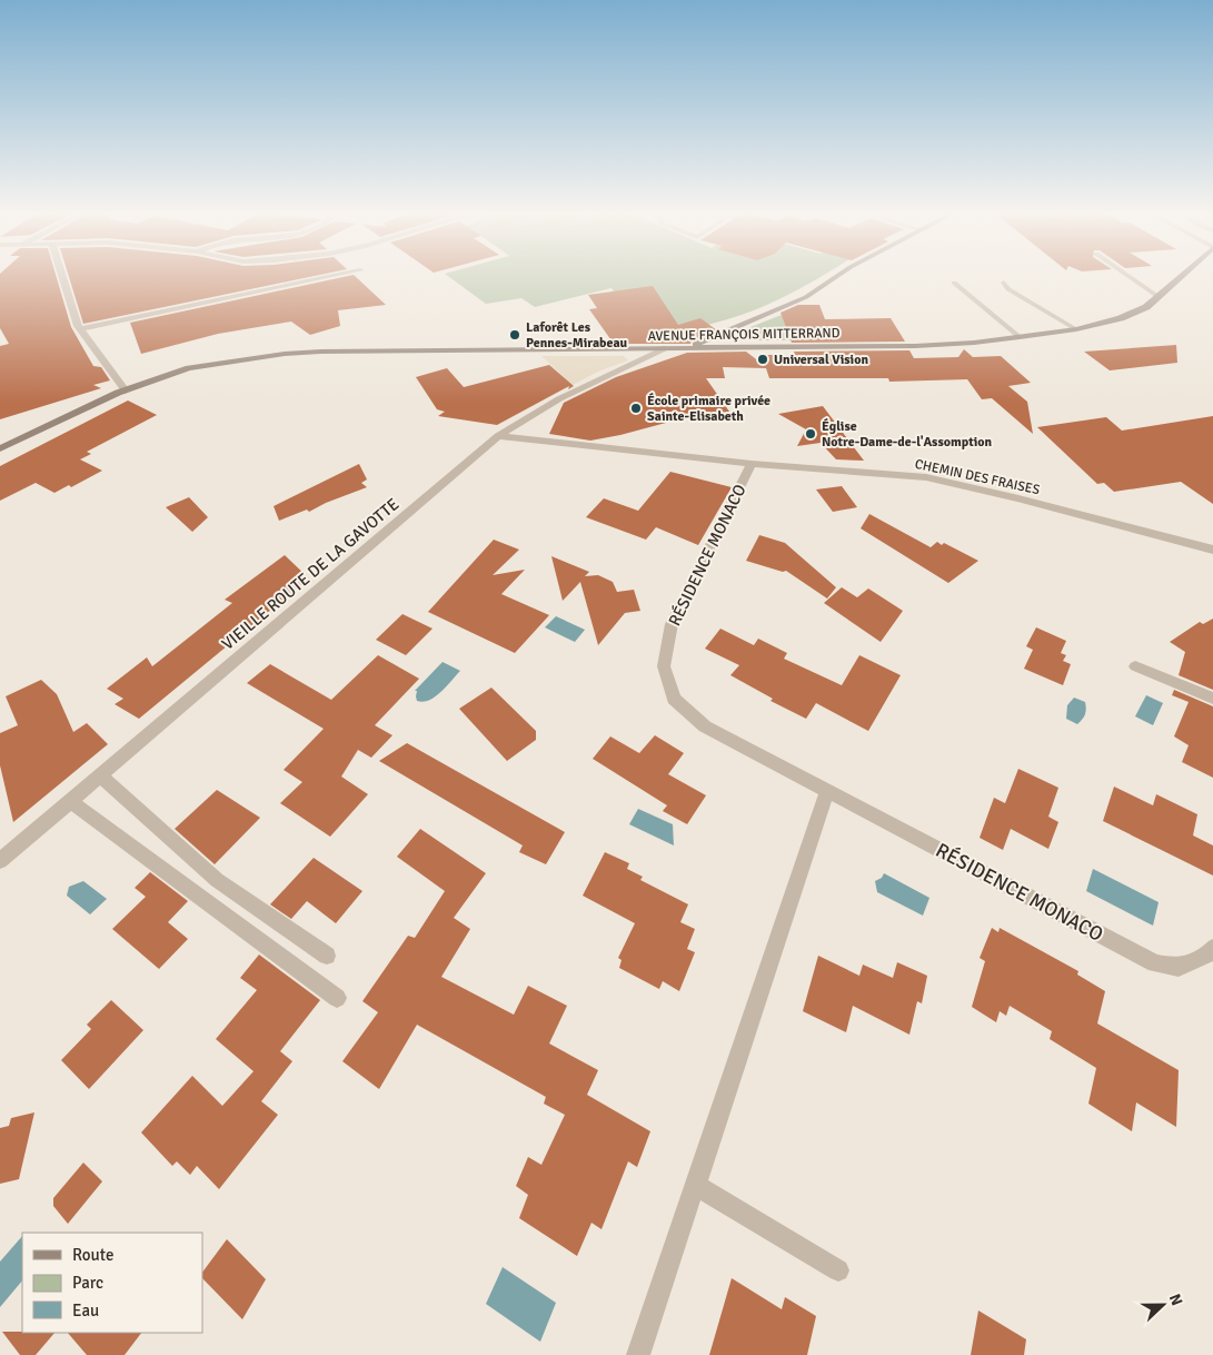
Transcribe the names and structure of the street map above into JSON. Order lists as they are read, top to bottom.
{
  "streets": {
    "main road": ["AVENUE FRANÇOIS MITTERRAND"],
    "street": ["CHEMIN DES FRAISES", "RÉSIDENCE MONACO", "VIEILLE ROUTE DE LA GAVOTTE"]
  },
  "crossings": [
    ["AVENUE FRANÇOIS MITTERRAND", "VIEILLE ROUTE DE LA GAVOTTE"],
    ["CHEMIN DES FRAISES", "RÉSIDENCE MONACO"],
    ["CHEMIN DES FRAISES", "VIEILLE ROUTE DE LA GAVOTTE"]
  ],
  "places": [
    "Laforêt Les Pennes-Mirabeau",
    "Universal Vision",
    "École primaire privée Sainte-Elisabeth",
    "Église Notre-Dame-de-l'Assomption"
  ],
  "legend": ["Route", "Parc", "Eau"],
  "north": "right"
}
